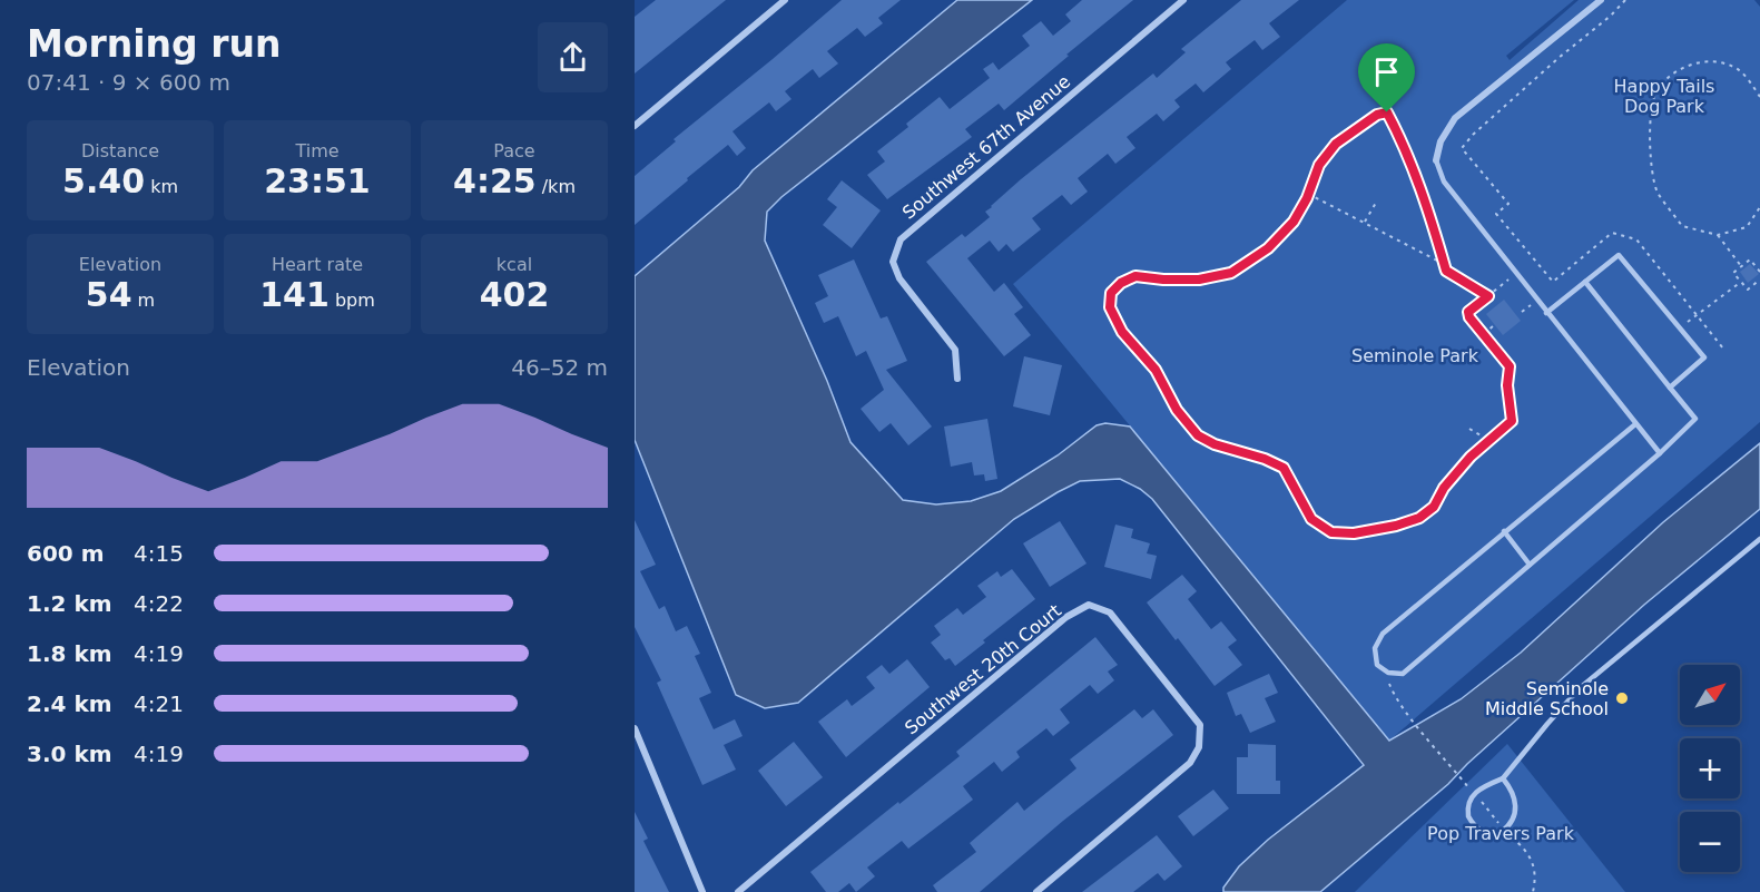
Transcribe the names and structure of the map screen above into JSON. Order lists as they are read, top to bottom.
{
  "streets": {
    "street": ["Southwest 67th Avenue", "Southwest 20th Court"]
  },
  "parks": ["Happy Tails Dog Park", "Seminole Park", "Pop Travers Park"],
  "places": ["Seminole Middle School"],
  "north": "top right",
  "page": {
    "heading": ["Morning run", "07:41 · 9 × 600 m"],
    "stats": [
      ["Distance", "5.40 km"],
      ["Time", "23:51"],
      ["Pace", "4:25 /km"],
      ["Elevation", "54 m"],
      ["Heart rate", "141 bpm"],
      ["kcal", "402"]
    ],
    "chart": ["Elevation", "46–52 m"],
    "list": [
      {
        "name": "600 m",
        "note": "4:15"
      },
      {
        "name": "1.2 km",
        "note": "4:22"
      },
      {
        "name": "1.8 km",
        "note": "4:19"
      },
      {
        "name": "2.4 km",
        "note": "4:21"
      },
      {
        "name": "3.0 km",
        "note": "4:19"
      }
    ],
    "map_buttons": ["+", "−"]
  }
}
